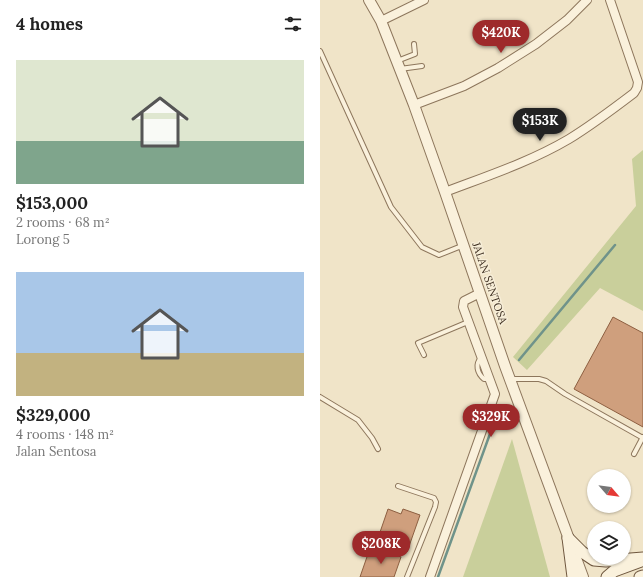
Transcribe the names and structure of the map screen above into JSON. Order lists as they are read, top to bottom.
{
  "streets": {
    "street": ["JALAN SENTOSA"]
  },
  "north": "bottom right",
  "page": {
    "heading": "4 homes",
    "price": [
      "$420K",
      "$153K",
      "$329K",
      "$208K"
    ],
    "list": [
      {
        "name": "$153,000",
        "note": "2 rooms · 68 m² · Lorong 5"
      },
      {
        "name": "$329,000",
        "note": "4 rooms · 148 m² · Jalan Sentosa"
      }
    ]
  }
}
